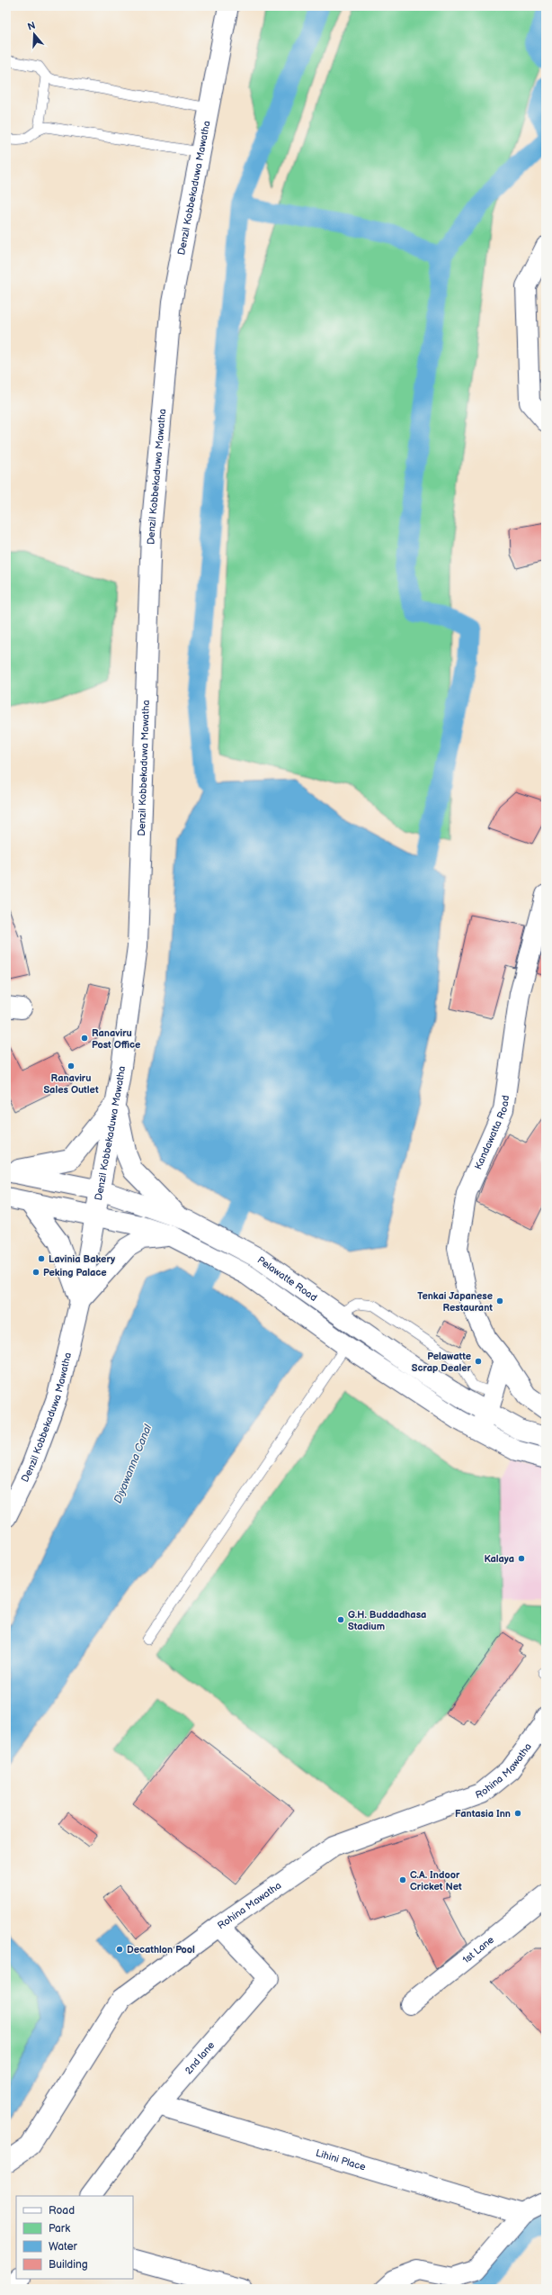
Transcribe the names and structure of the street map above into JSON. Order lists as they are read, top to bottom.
{
  "streets": {
    "main road": [
      "Denzil Kobbekaduwa Mawatha",
      "Kandawatta Road",
      "Pelawatte Road",
      "Rohina Mawatha",
      "1st Lane",
      "2nd lane",
      "Lihini Place"
    ]
  },
  "crossings": [
    ["Denzil Kobbekaduwa Mawatha", "Pelawatte Road"],
    ["Rohina Mawatha", "2nd lane"],
    ["2nd lane", "Lihini Place"]
  ],
  "water": ["Diyawanna Canal"],
  "places": [
    "Ranaviru Post Office",
    "Ranaviru Sales Outlet",
    "Lavinia Bakery",
    "Peking Palace",
    "Tenkai Japanese Restaurant",
    "Pelawatte Scrap Dealer",
    "Kalaya",
    "G.H. Buddadhasa Stadium",
    "Fantasia Inn",
    "C.A. Indoor Cricket Net",
    "Decathlon Pool"
  ],
  "legend": [
    "Road",
    "Park",
    "Water",
    "Building"
  ],
  "north": "top"
}
